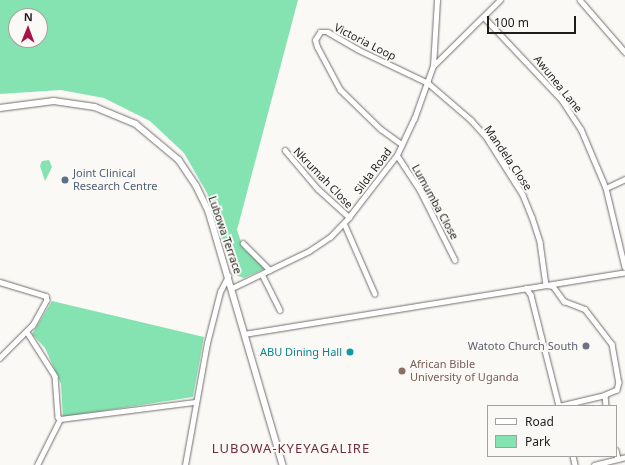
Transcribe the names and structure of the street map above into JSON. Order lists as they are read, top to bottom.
{
  "streets": {
    "street": [
      "Victoria Loop",
      "Awunea Lane",
      "Mandela Close",
      "Silda Road",
      "Nkrumah Close",
      "Lumumba Close",
      "Lubowa Terrace"
    ]
  },
  "crossings": [
    ["Victoria Loop", "Mandela Close"],
    ["Victoria Loop", "Silda Road"],
    ["Mandela Close", "Silda Road"],
    ["Silda Road", "Nkrumah Close"],
    ["Silda Road", "Lumumba Close"],
    ["Silda Road", "Lubowa Terrace"]
  ],
  "districts": ["LUBOWA-KYEYAGALIRE"],
  "places": [
    "Joint Clinical Research Centre",
    "Watoto Church South",
    "ABU Dining Hall",
    "African Bible University of Uganda"
  ],
  "legend": ["Road", "Park"],
  "scale_bar": "100 m",
  "north": "top"
}
